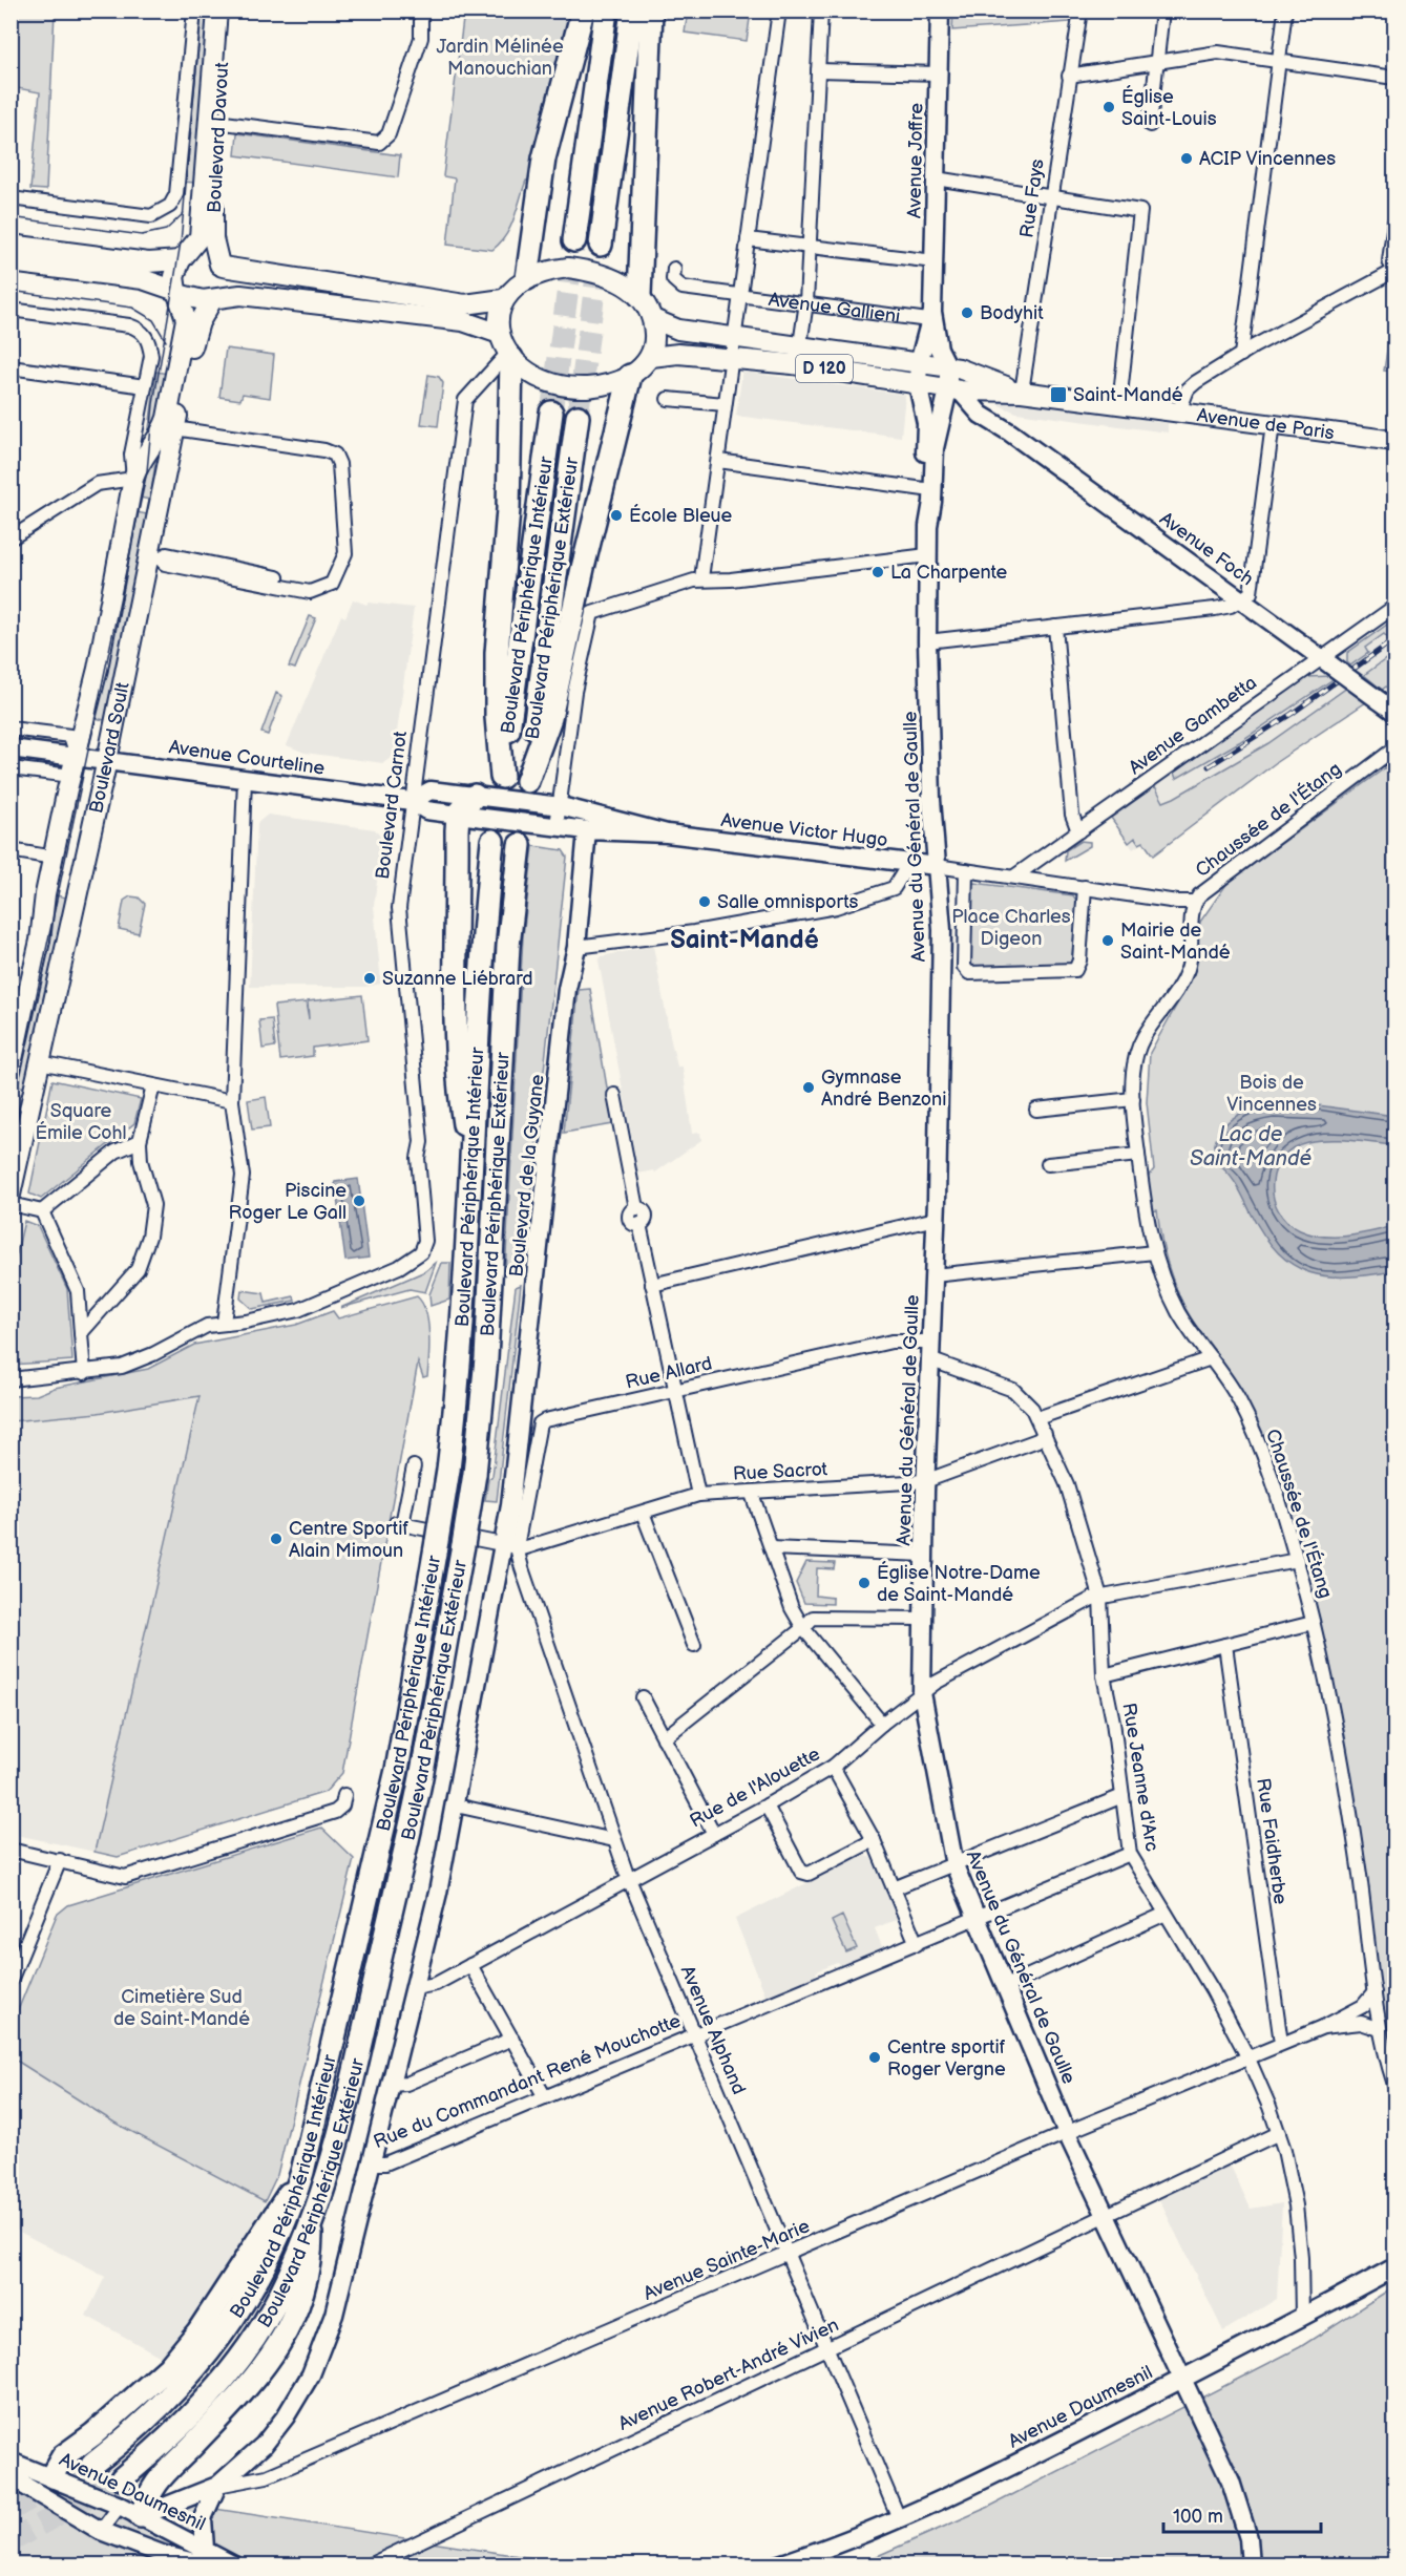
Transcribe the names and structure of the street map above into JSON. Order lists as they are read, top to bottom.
{
  "streets": {
    "highway": ["Boulevard Périphérique Intérieur", "Boulevard Périphérique Extérieur"],
    "main road": [
      "Boulevard Davout",
      "Avenue Joffre",
      "D 120",
      "Avenue de Paris",
      "Avenue Foch",
      "Boulevard Soult",
      "Avenue Courteline",
      "Avenue Victor Hugo",
      "Avenue du Général de Gaulle",
      "Boulevard de la Guyane",
      "Avenue Daumesnil"
    ],
    "street": [
      "Rue Fays",
      "Avenue Gallieni",
      "Avenue Gambetta",
      "Boulevard Carnot",
      "Chaussée de l'Étang",
      "Rue Allard",
      "Rue Sacrot",
      "Rue Jeanne d'Arc",
      "Rue de l'Alouette",
      "Rue Faidherbe",
      "Avenue Alphand",
      "Rue du Commandant René Mouchotte",
      "Avenue Sainte-Marie",
      "Avenue Robert-André Vivien"
    ]
  },
  "crossings": [
    ["Boulevard Davout", "Boulevard Soult"],
    ["Avenue Joffre", "Avenue Gallieni"],
    ["Avenue Joffre", "Avenue du Général de Gaulle"],
    ["Rue Fays", "Avenue de Paris"],
    ["Avenue Gallieni", "Avenue du Général de Gaulle"],
    ["D 120", "Avenue de Paris"],
    ["D 120", "Boulevard Périphérique Intérieur"],
    ["D 120", "Boulevard Périphérique Extérieur"],
    ["D 120", "Boulevard Carnot"],
    ["D 120", "Avenue du Général de Gaulle"],
    ["Avenue de Paris", "Avenue Foch"],
    ["Avenue de Paris", "Avenue du Général de Gaulle"],
    ["Avenue Foch", "Avenue Gambetta"],
    ["Avenue Foch", "Avenue du Général de Gaulle"],
    ["Boulevard Périphérique Intérieur", "Boulevard Périphérique Extérieur"],
    ["Boulevard Périphérique Intérieur", "Boulevard Carnot"],
    ["Boulevard Périphérique Extérieur", "Boulevard Carnot"],
    ["Boulevard Soult", "Avenue Courteline"],
    ["Avenue Courteline", "Boulevard Carnot"],
    ["Avenue Courteline", "Avenue Victor Hugo"],
    ["Avenue Courteline", "Boulevard de la Guyane"],
    ["Chaussée de l'Étang", "Rue de l'Alouette"],
    ["Avenue Victor Hugo", "Avenue du Général de Gaulle"],
    ["Avenue du Général de Gaulle", "Rue Allard"],
    ["Avenue du Général de Gaulle", "Rue Sacrot"],
    ["Avenue du Général de Gaulle", "Rue Jeanne d'Arc"],
    ["Avenue du Général de Gaulle", "Rue de l'Alouette"],
    ["Avenue du Général de Gaulle", "Rue du Commandant René Mouchotte"],
    ["Avenue du Général de Gaulle", "Avenue Sainte-Marie"],
    ["Avenue du Général de Gaulle", "Avenue Robert-André Vivien"],
    ["Avenue du Général de Gaulle", "Avenue Daumesnil"],
    ["Boulevard de la Guyane", "Rue Allard"],
    ["Boulevard de la Guyane", "Rue Sacrot"],
    ["Boulevard de la Guyane", "Rue de l'Alouette"],
    ["Boulevard de la Guyane", "Avenue Alphand"],
    ["Boulevard de la Guyane", "Rue du Commandant René Mouchotte"],
    ["Boulevard de la Guyane", "Avenue Sainte-Marie"],
    ["Boulevard de la Guyane", "Avenue Daumesnil"],
    ["Rue Allard", "Rue Sacrot"],
    ["Rue Allard", "Rue Jeanne d'Arc"],
    ["Rue Allard", "Avenue Alphand"],
    ["Rue Sacrot", "Rue Jeanne d'Arc"],
    ["Rue Sacrot", "Avenue Alphand"],
    ["Rue Jeanne d'Arc", "Rue de l'Alouette"],
    ["Rue Jeanne d'Arc", "Rue du Commandant René Mouchotte"],
    ["Rue Jeanne d'Arc", "Avenue Sainte-Marie"],
    ["Rue Jeanne d'Arc", "Avenue Robert-André Vivien"],
    ["Rue Jeanne d'Arc", "Avenue Daumesnil"],
    ["Rue de l'Alouette", "Avenue Alphand"],
    ["Rue Faidherbe", "Avenue Sainte-Marie"],
    ["Avenue Alphand", "Rue du Commandant René Mouchotte"],
    ["Avenue Alphand", "Avenue Sainte-Marie"],
    ["Avenue Alphand", "Avenue Robert-André Vivien"],
    ["Avenue Alphand", "Avenue Daumesnil"]
  ],
  "districts": ["Saint-Mandé"],
  "water": ["Lac de Saint-Mandé"],
  "parks": [
    "Jardin Mélinée Manouchian",
    "Place Charles Digeon",
    "Bois de Vincennes",
    "Square Émile Cohl",
    "Cimetière Sud de Saint-Mandé"
  ],
  "places": {
    "other": [
      "Église Saint-Louis",
      "ACIP Vincennes",
      "Bodyhit",
      "École Bleue",
      "La Charpente",
      "Salle omnisports",
      "Mairie de Saint-Mandé",
      "Suzanne Liébrard",
      "Gymnase André Benzoni",
      "Piscine Roger Le Gall",
      "Centre Sportif Alain Mimoun",
      "Église Notre-Dame de Saint-Mandé",
      "Centre sportif Roger Vergne"
    ],
    "transit": ["Saint-Mandé"]
  },
  "scale_bar": "100 m"
}
